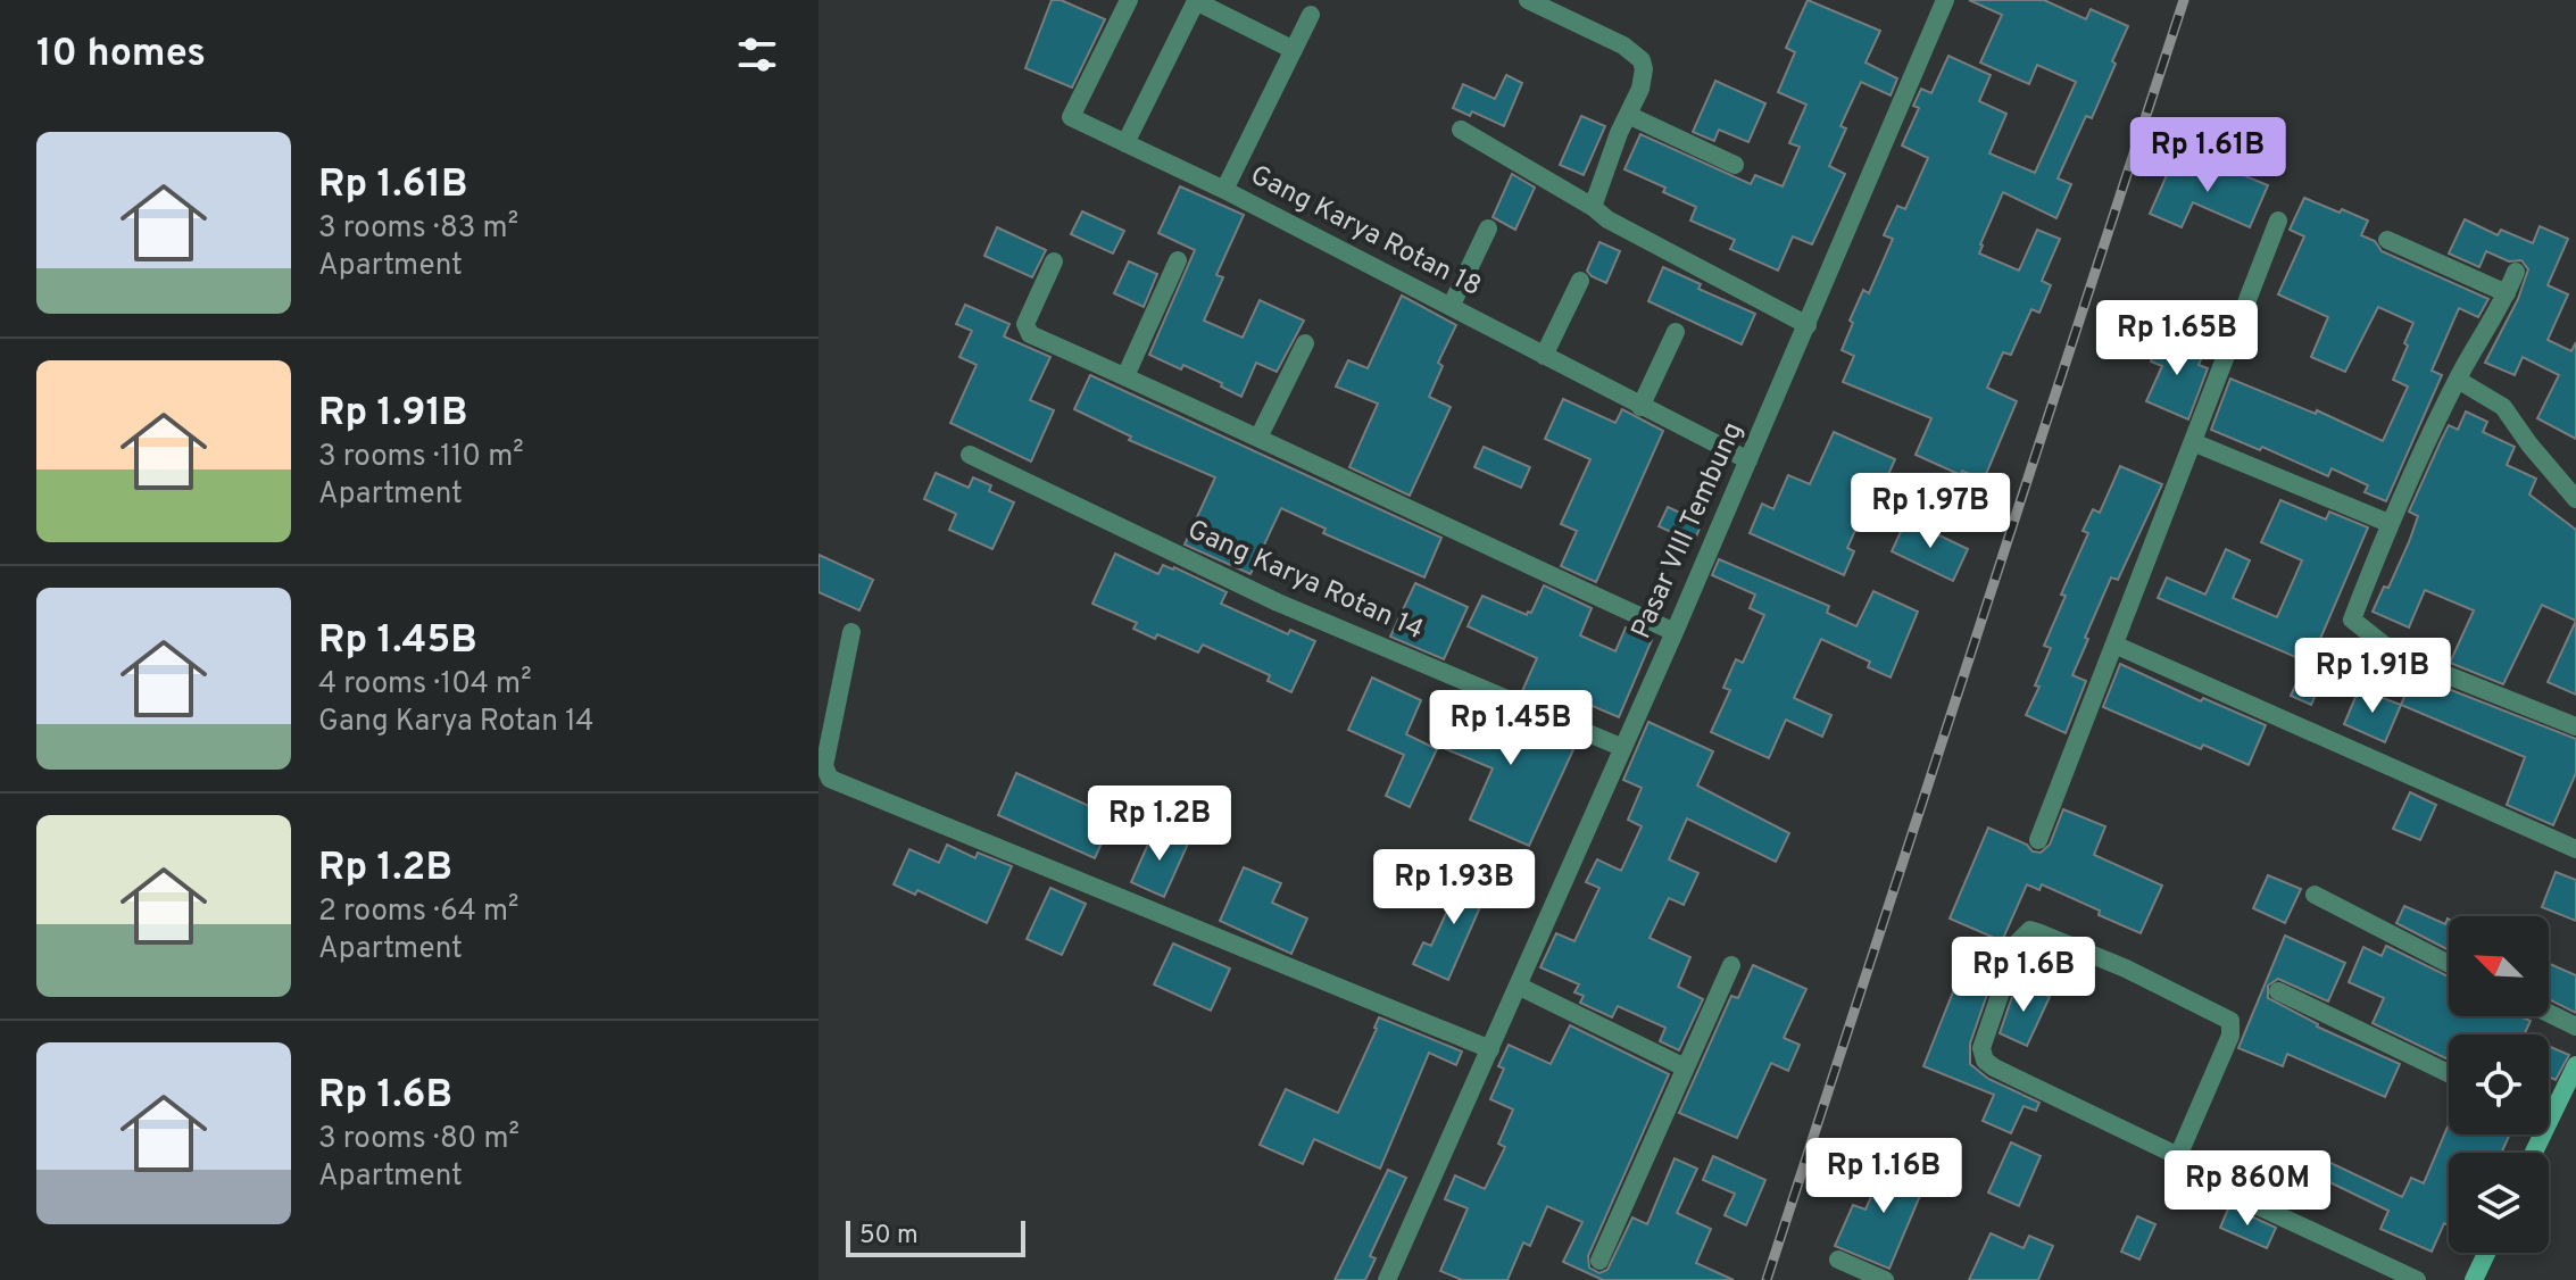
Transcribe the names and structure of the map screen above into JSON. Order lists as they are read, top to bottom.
{
  "streets": {
    "street": ["Gang Karya Rotan 18", "Pasar VIII Tembung", "Gang Karya Rotan 14"]
  },
  "crossings": [
    ["Gang Karya Rotan 18", "Pasar VIII Tembung"],
    ["Pasar VIII Tembung", "Gang Karya Rotan 14"]
  ],
  "scale_bar": "50 m",
  "north": "top left",
  "page": {
    "heading": "10 homes",
    "list": [
      {
        "name": "Rp 1.61B",
        "note": "3 rooms · 83 m² · Apartment"
      },
      {
        "name": "Rp 1.91B",
        "note": "3 rooms · 110 m² · Apartment"
      },
      {
        "name": "Rp 1.45B",
        "note": "4 rooms · 104 m² · Gang Karya Rotan 14"
      },
      {
        "name": "Rp 1.2B",
        "note": "2 rooms · 64 m² · Apartment"
      },
      {
        "name": "Rp 1.6B",
        "note": "3 rooms · 80 m² · Apartment"
      }
    ],
    "price": [
      "Rp 1.61B",
      "Rp 1.65B",
      "Rp 1.97B",
      "Rp 1.91B",
      "Rp 1.45B",
      "Rp 1.2B",
      "Rp 1.93B",
      "Rp 1.6B",
      "Rp 1.16B",
      "Rp 860M"
    ],
    "scale": "50 m"
  }
}
